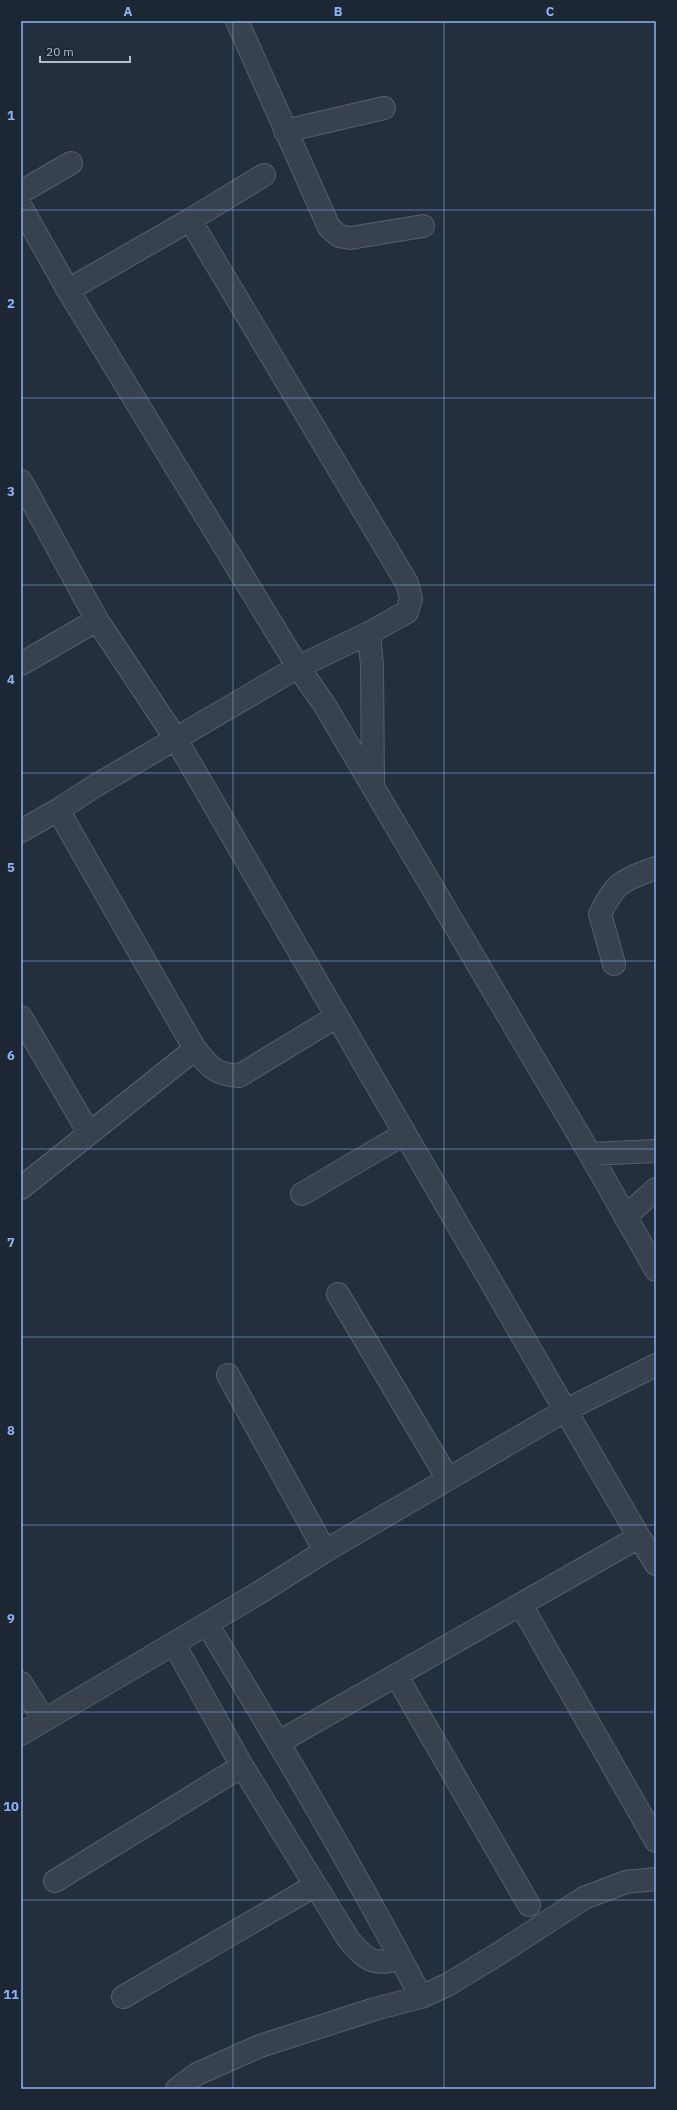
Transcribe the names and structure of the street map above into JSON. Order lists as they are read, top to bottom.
{
  "scale_bar": "20 m",
  "grid": {
    "columns": ["A", "B", "C"],
    "rows": [
      "1",
      "2",
      "3",
      "4",
      "5",
      "6",
      "7",
      "8",
      "9",
      "10",
      "11"
    ]
  }
}
